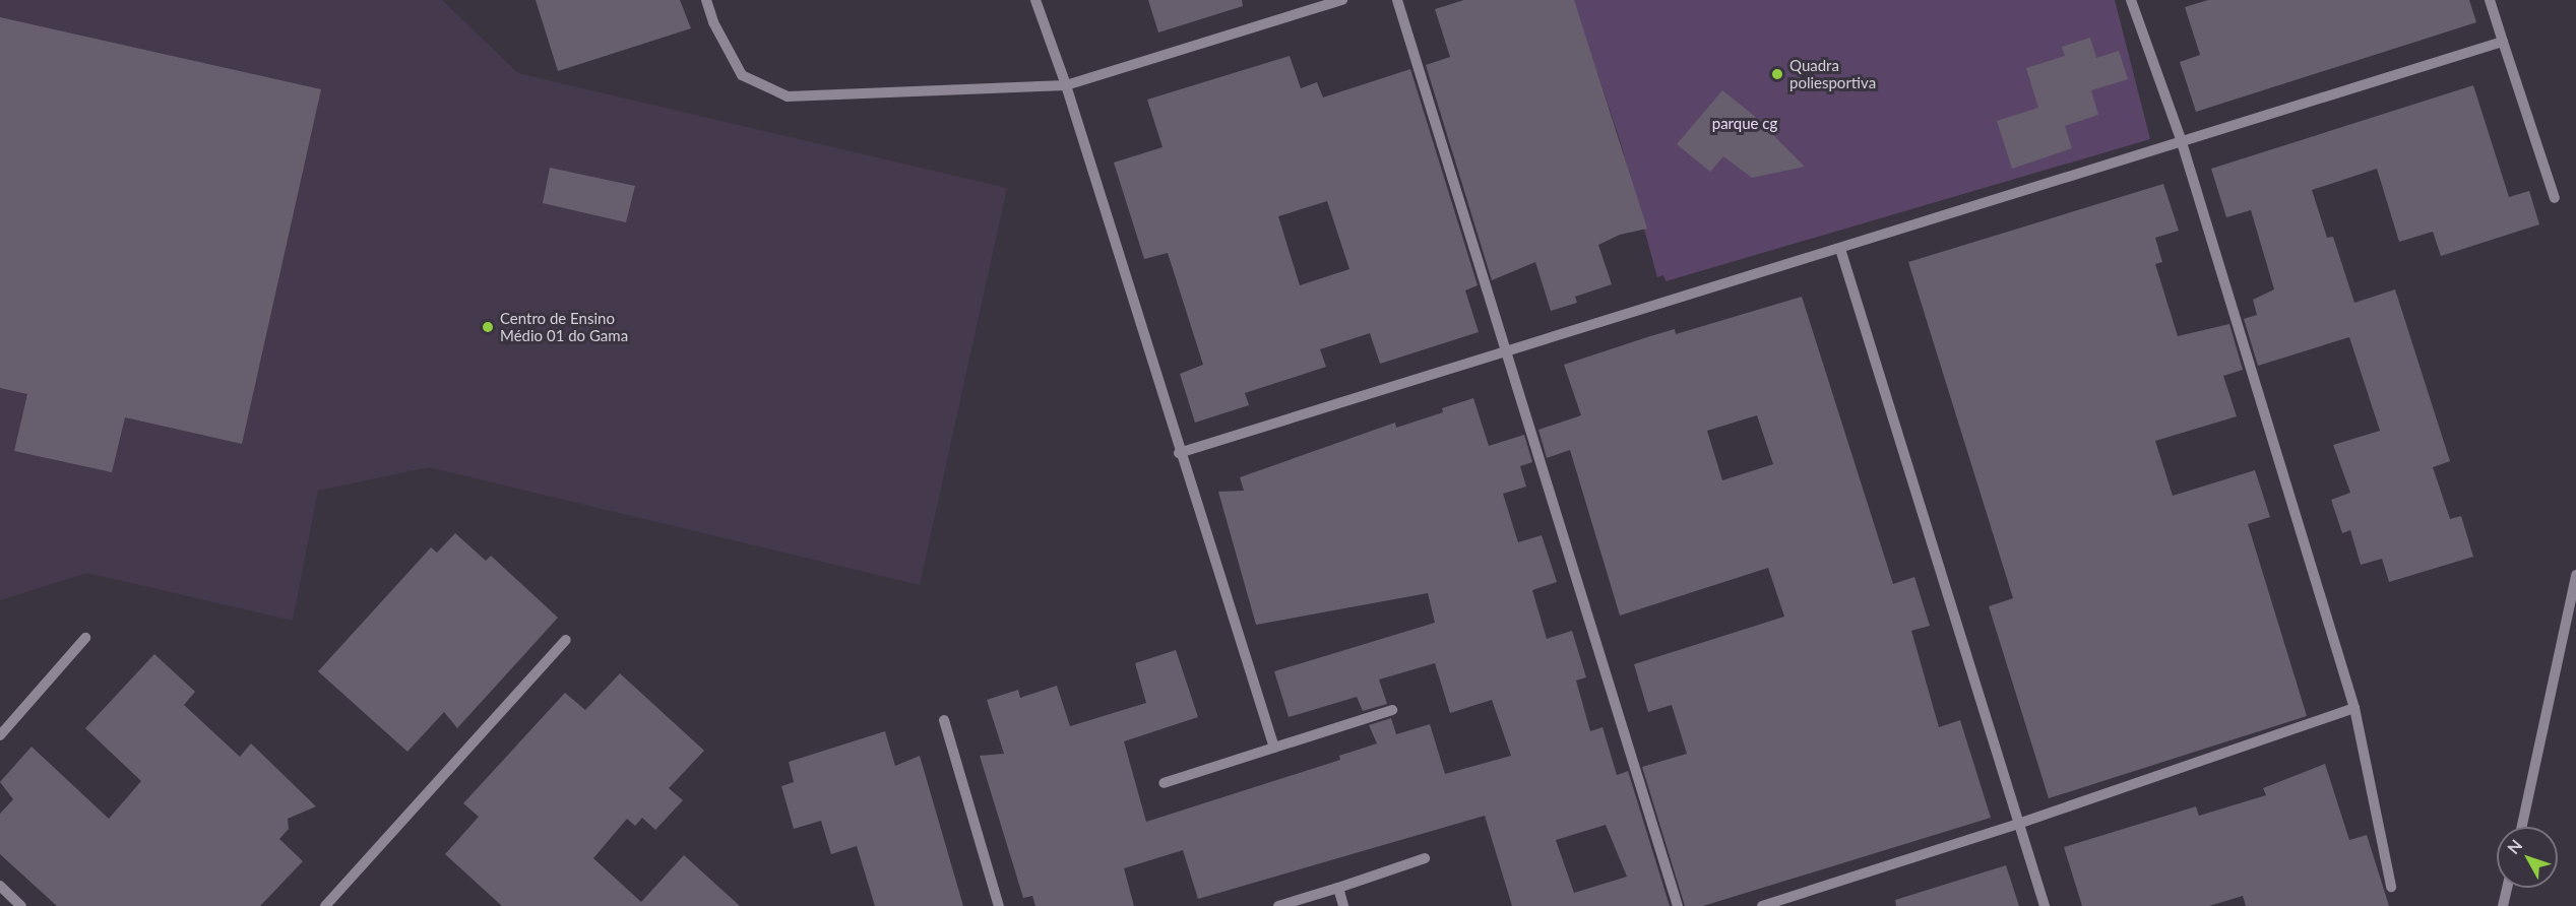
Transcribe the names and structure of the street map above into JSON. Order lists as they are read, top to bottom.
{
  "parks": ["parque cg"],
  "places": ["Quadra poliesportiva", "Centro de Ensino Médio 01 do Gama"],
  "north": "top left"
}
